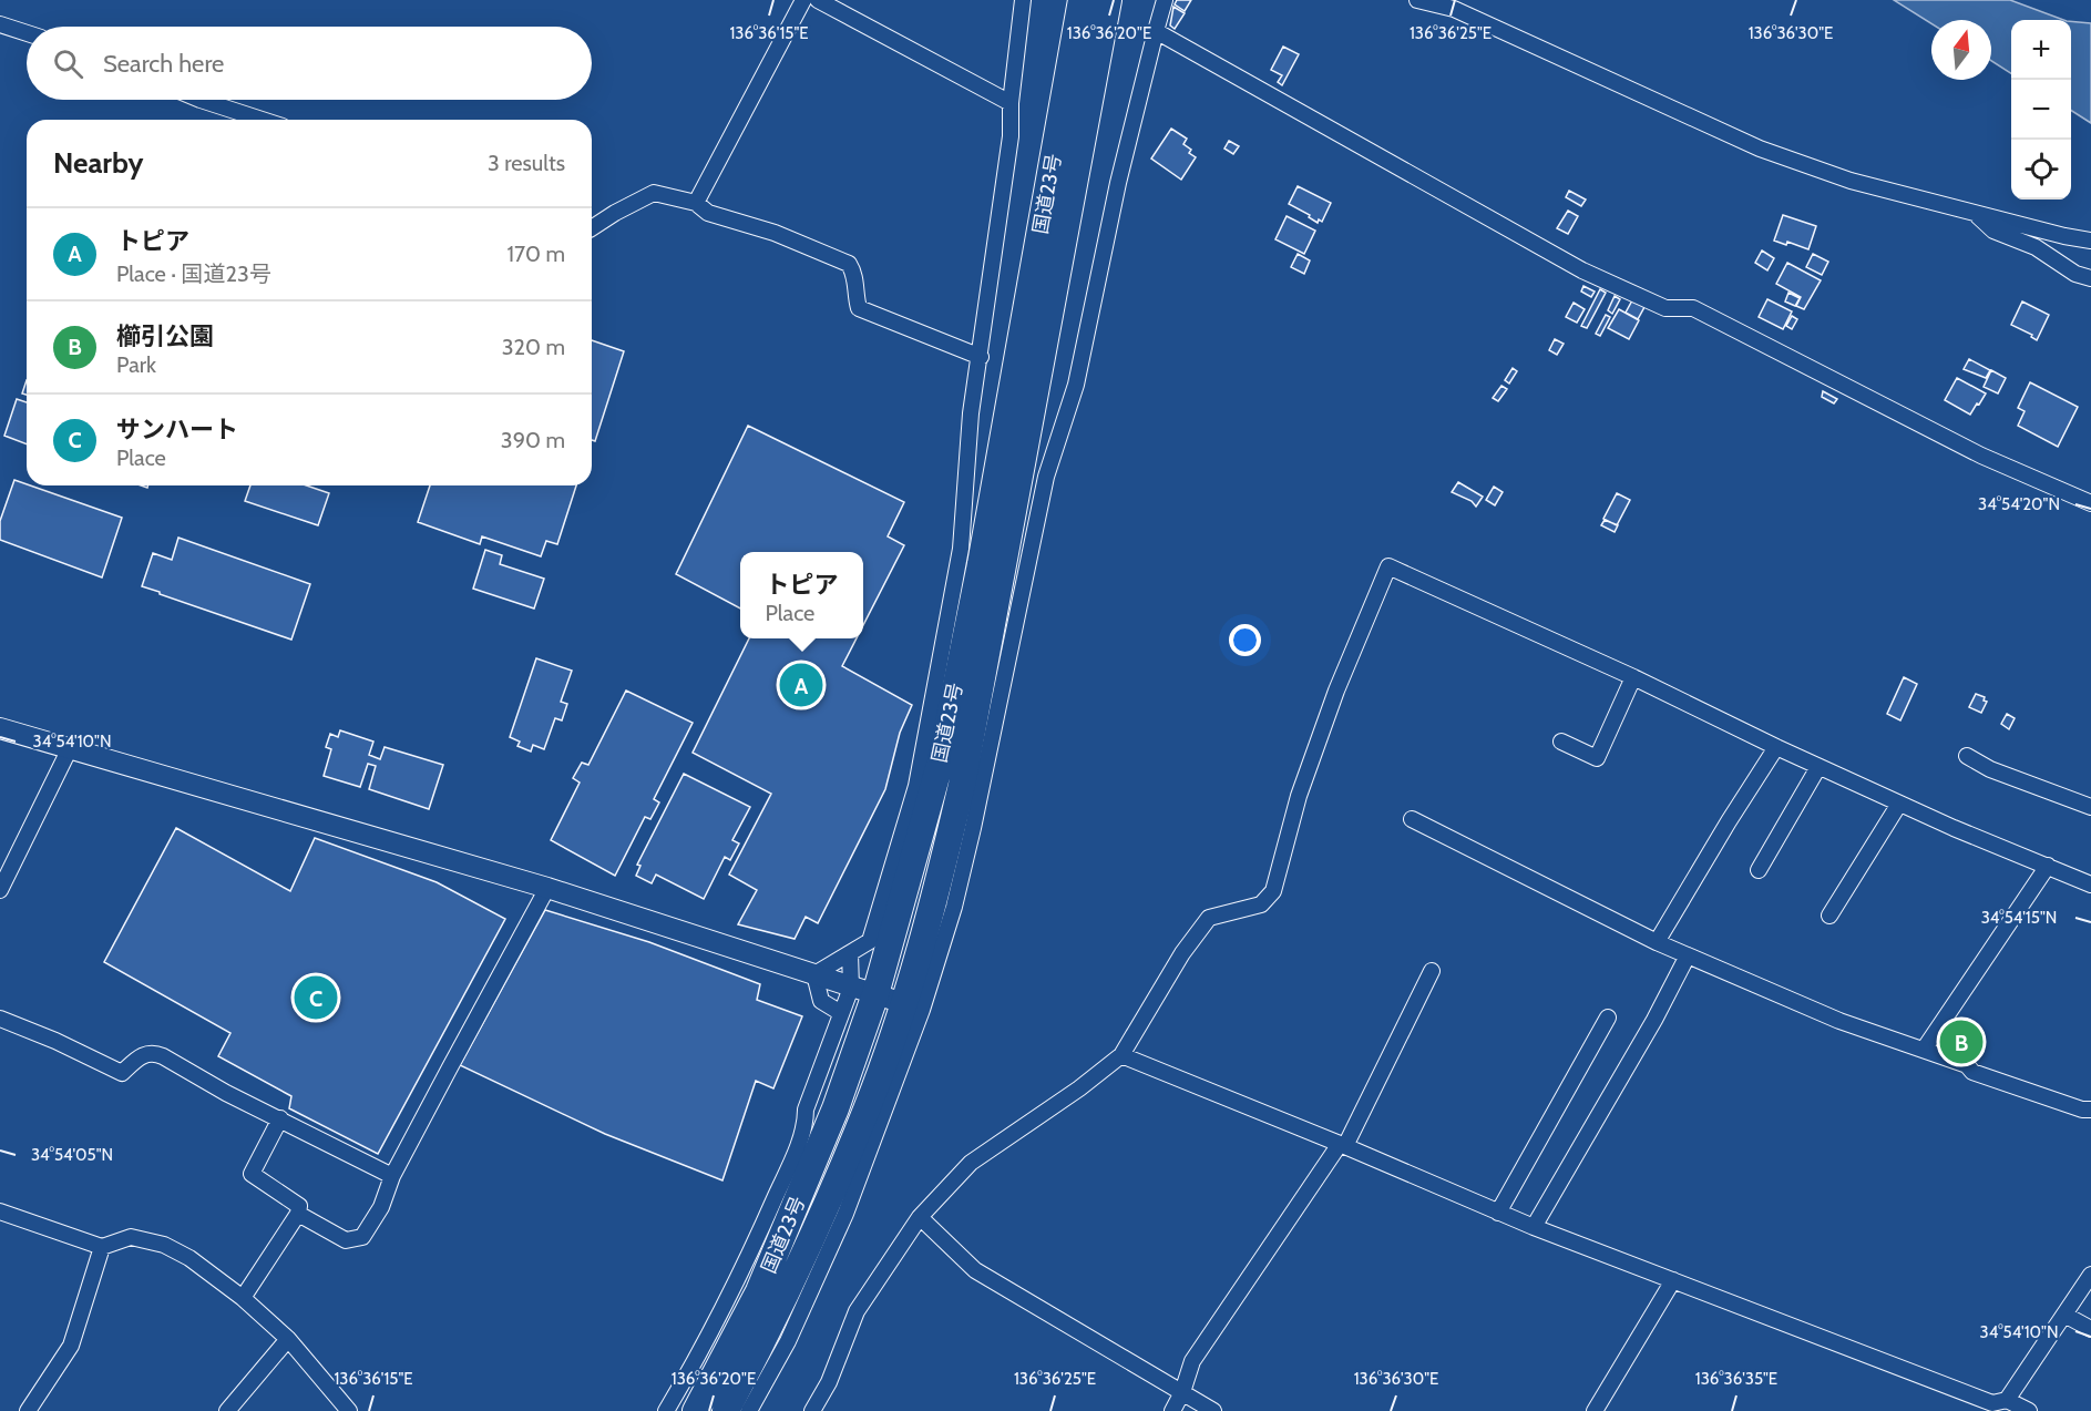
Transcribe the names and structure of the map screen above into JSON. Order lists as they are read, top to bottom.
{
  "streets": {
    "highway": ["国道23号"]
  },
  "north": "top",
  "page": {
    "map_buttons": ["+", "−"],
    "search": "Search here",
    "heading": ["Nearby", "3 results"],
    "list": [
      {
        "mark": "A",
        "name": "トピア",
        "note": "Place · 国道23号",
        "value": "170 m"
      },
      {
        "mark": "B",
        "name": "櫛引公園",
        "note": "Park",
        "value": "320 m"
      },
      {
        "mark": "C",
        "name": "サンハート",
        "note": "Place",
        "value": "390 m"
      }
    ],
    "popup": ["トピア", "Place"],
    "pins": ["A", "C", "B"]
  },
  "coordinates": [
    "136°36'15\"E",
    "136°36'20\"E",
    "136°36'25\"E",
    "136°36'30\"E",
    "34°54'20\"N",
    "34°54'10\"N",
    "34°54'15\"N",
    "34°54'05\"N",
    "136°36'35\"E"
  ]
}
